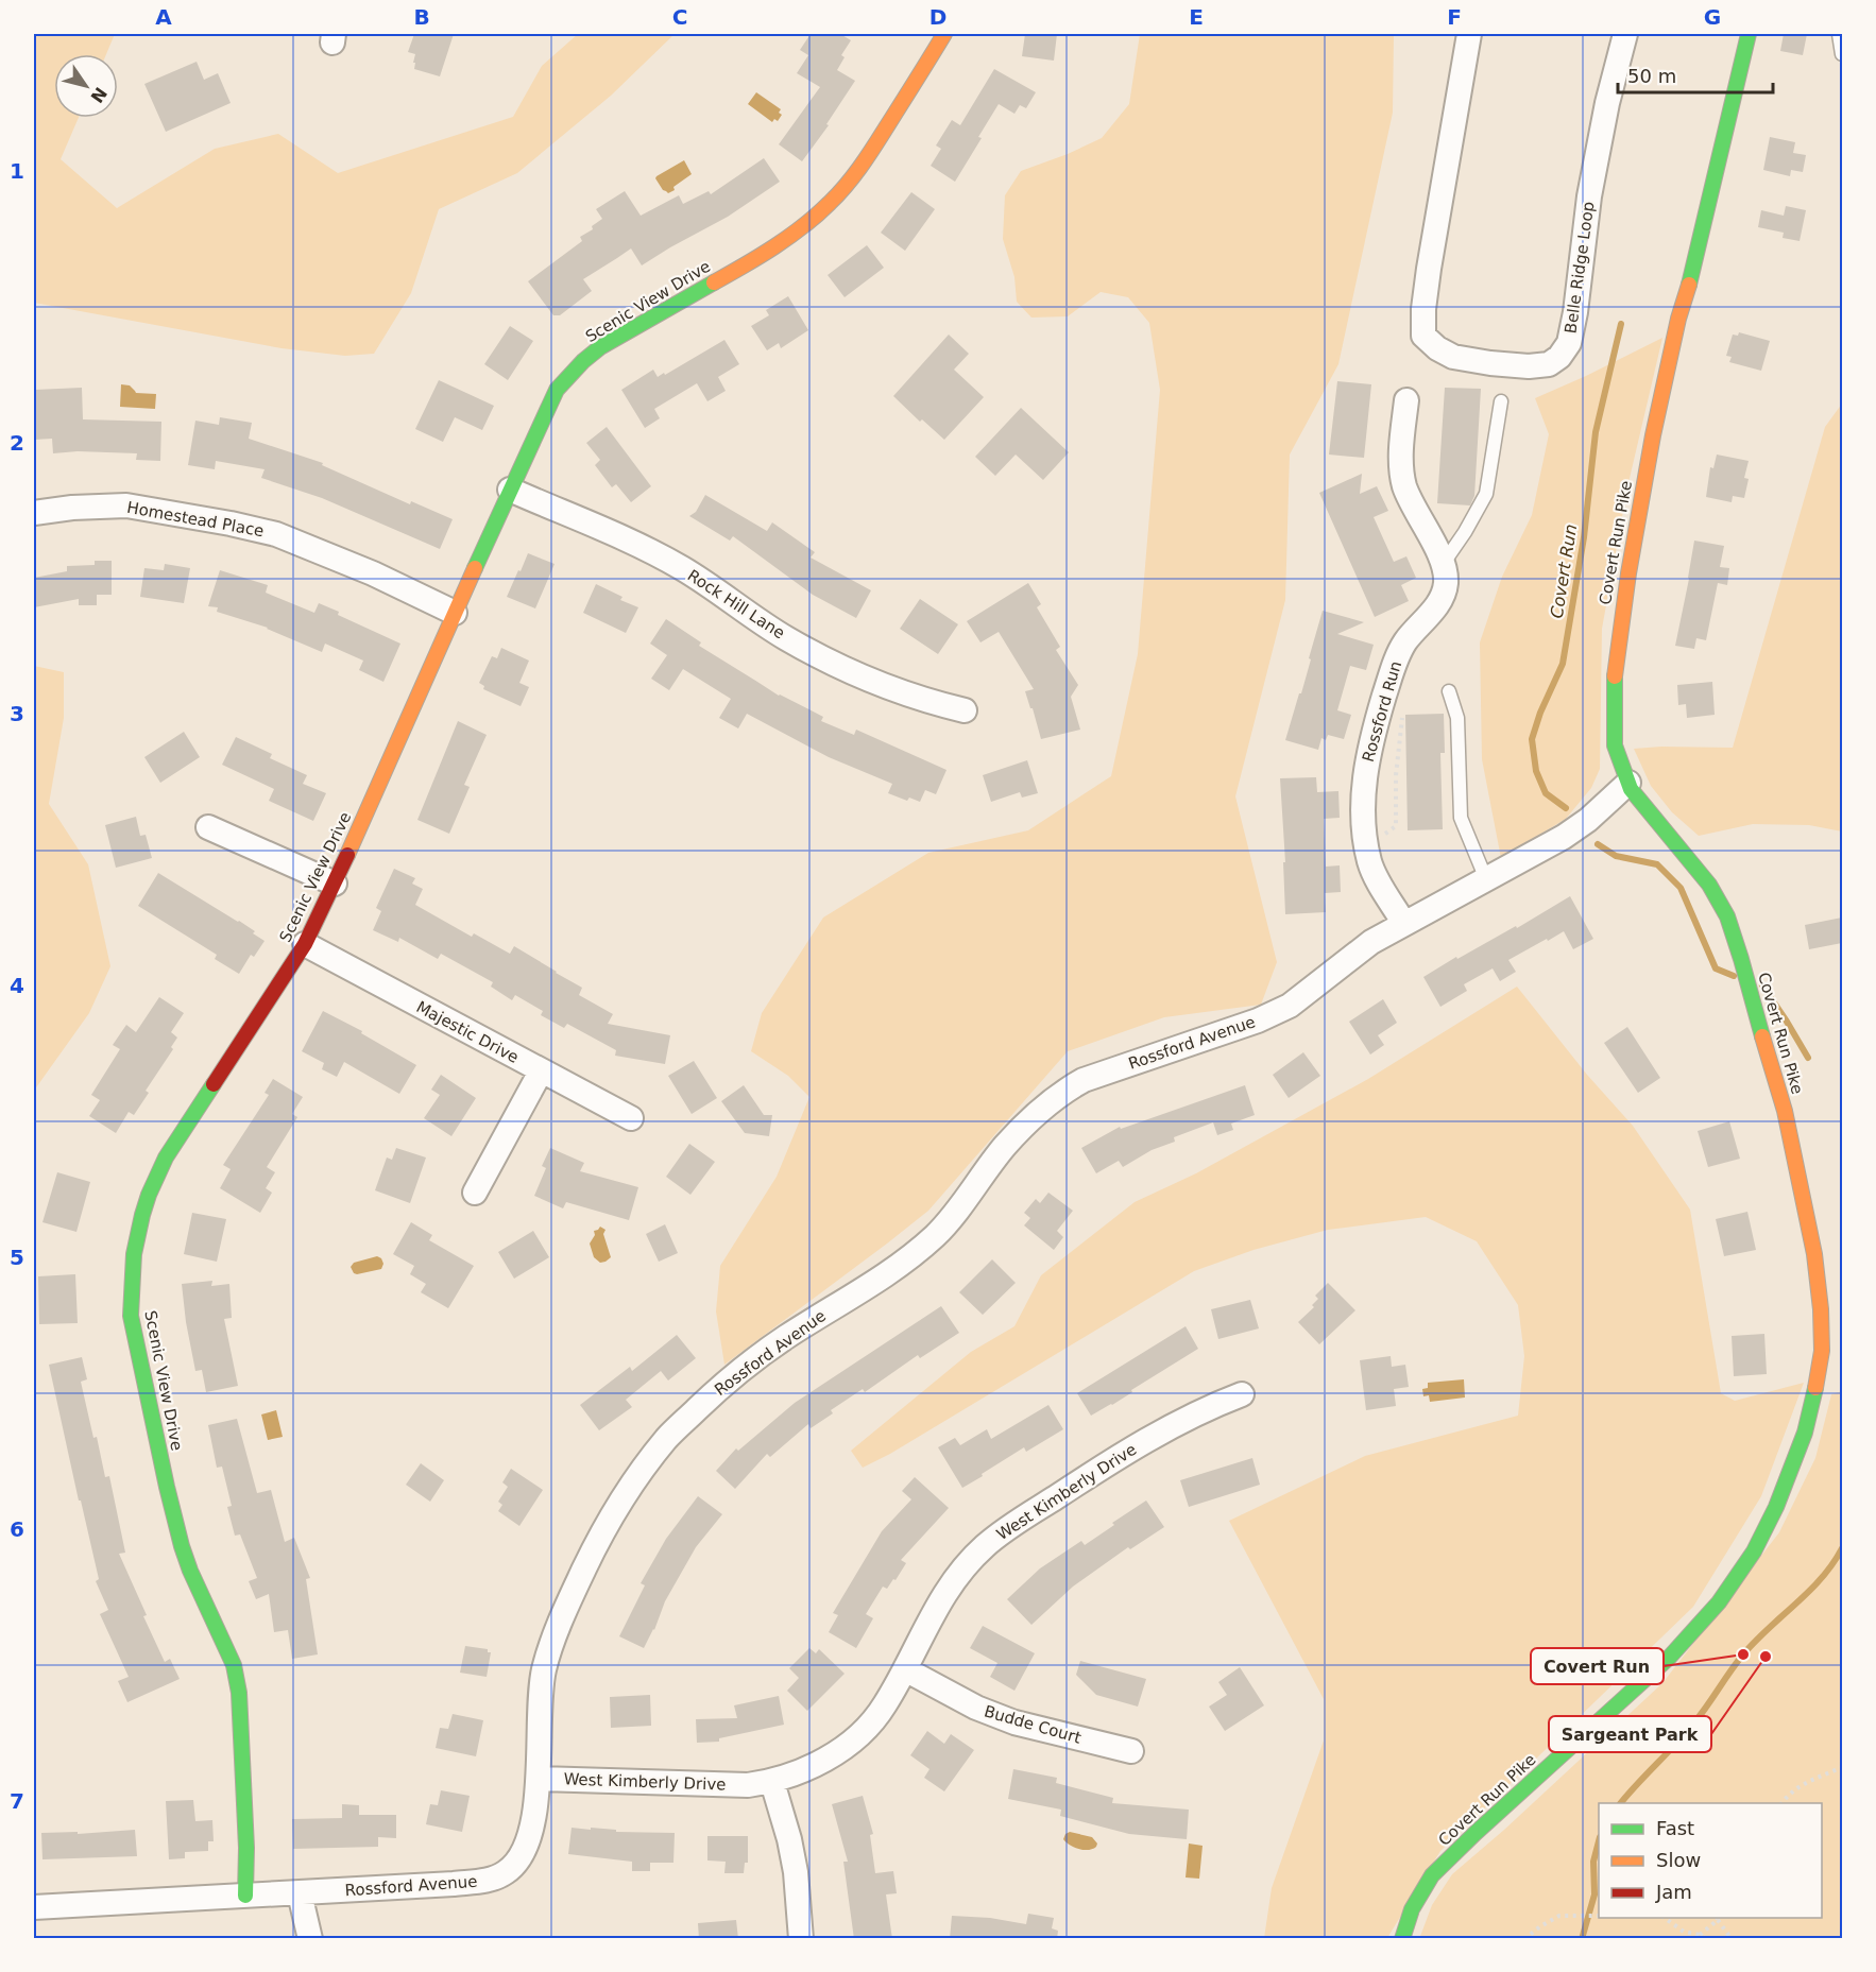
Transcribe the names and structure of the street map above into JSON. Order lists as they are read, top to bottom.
{
  "streets": {
    "street": [
      "Belle Ridge Loop",
      "Scenic View Drive",
      "Homestead Place",
      "Covert Run Pike",
      "Rock Hill Lane",
      "Rossford Run",
      "Majestic Drive",
      "Rossford Avenue",
      "West Kimberly Drive",
      "Budde Court"
    ]
  },
  "crossings": [
    ["Scenic View Drive", "Homestead Place"],
    ["Scenic View Drive", "Rock Hill Lane"],
    ["Scenic View Drive", "Majestic Drive"],
    ["Scenic View Drive", "Rossford Avenue"],
    ["Covert Run Pike", "Rossford Avenue"],
    ["Rossford Run", "Rossford Avenue"],
    ["Rossford Avenue", "West Kimberly Drive"],
    ["West Kimberly Drive", "Budde Court"]
  ],
  "water": ["Covert Run"],
  "places": ["Covert Run", "Sargeant Park"],
  "legend": ["Fast", "Slow", "Jam"],
  "scale_bar": "50 m",
  "north": "bottom right",
  "grid": {
    "columns": [
      "A",
      "B",
      "C",
      "D",
      "E",
      "F",
      "G"
    ],
    "rows": [
      "1",
      "2",
      "3",
      "4",
      "5",
      "6",
      "7"
    ]
  }
}
